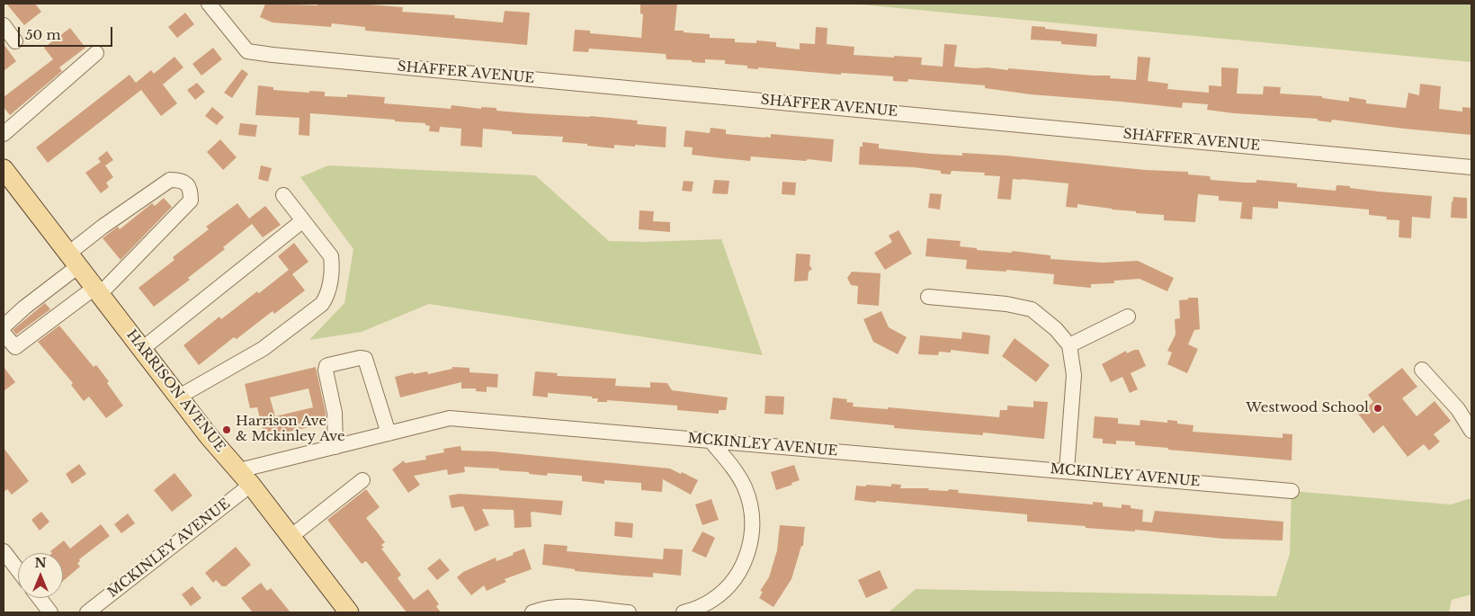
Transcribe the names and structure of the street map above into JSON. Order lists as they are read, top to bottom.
{
  "streets": {
    "main road": ["HARRISON AVENUE"],
    "street": ["SHAFFER AVENUE", "MCKINLEY AVENUE"]
  },
  "crossings": [
    ["HARRISON AVENUE", "MCKINLEY AVENUE"]
  ],
  "places": ["Westwood School", "Harrison Ave & Mckinley Ave"],
  "scale_bar": "50 m",
  "north": "top"
}
